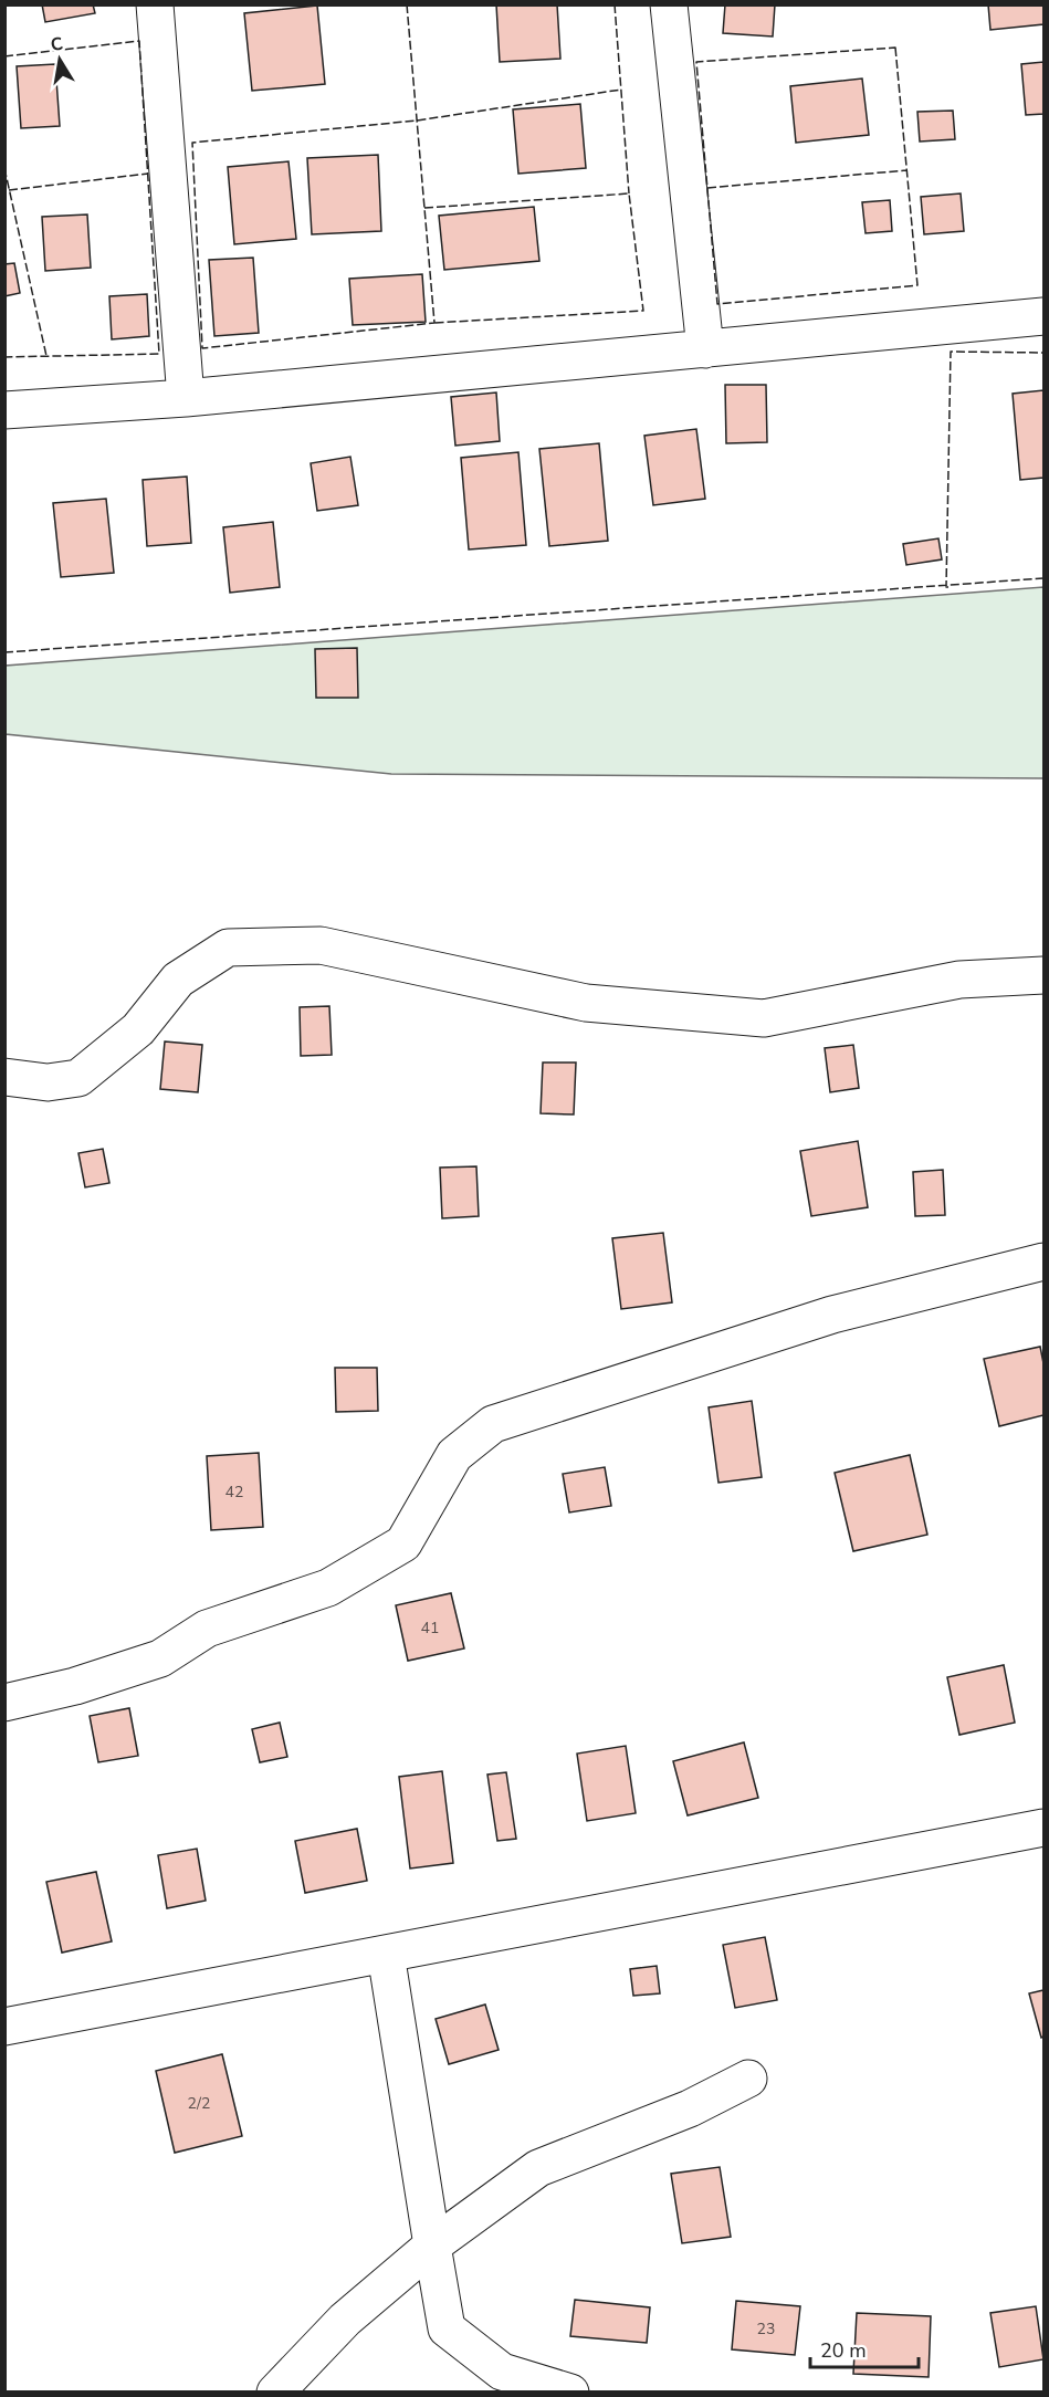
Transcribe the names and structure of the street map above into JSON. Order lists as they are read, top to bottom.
{
  "house_numbers": [
    "42",
    "41",
    "2/2",
    "23"
  ],
  "scale_bar": "20 m",
  "north": "top"
}
